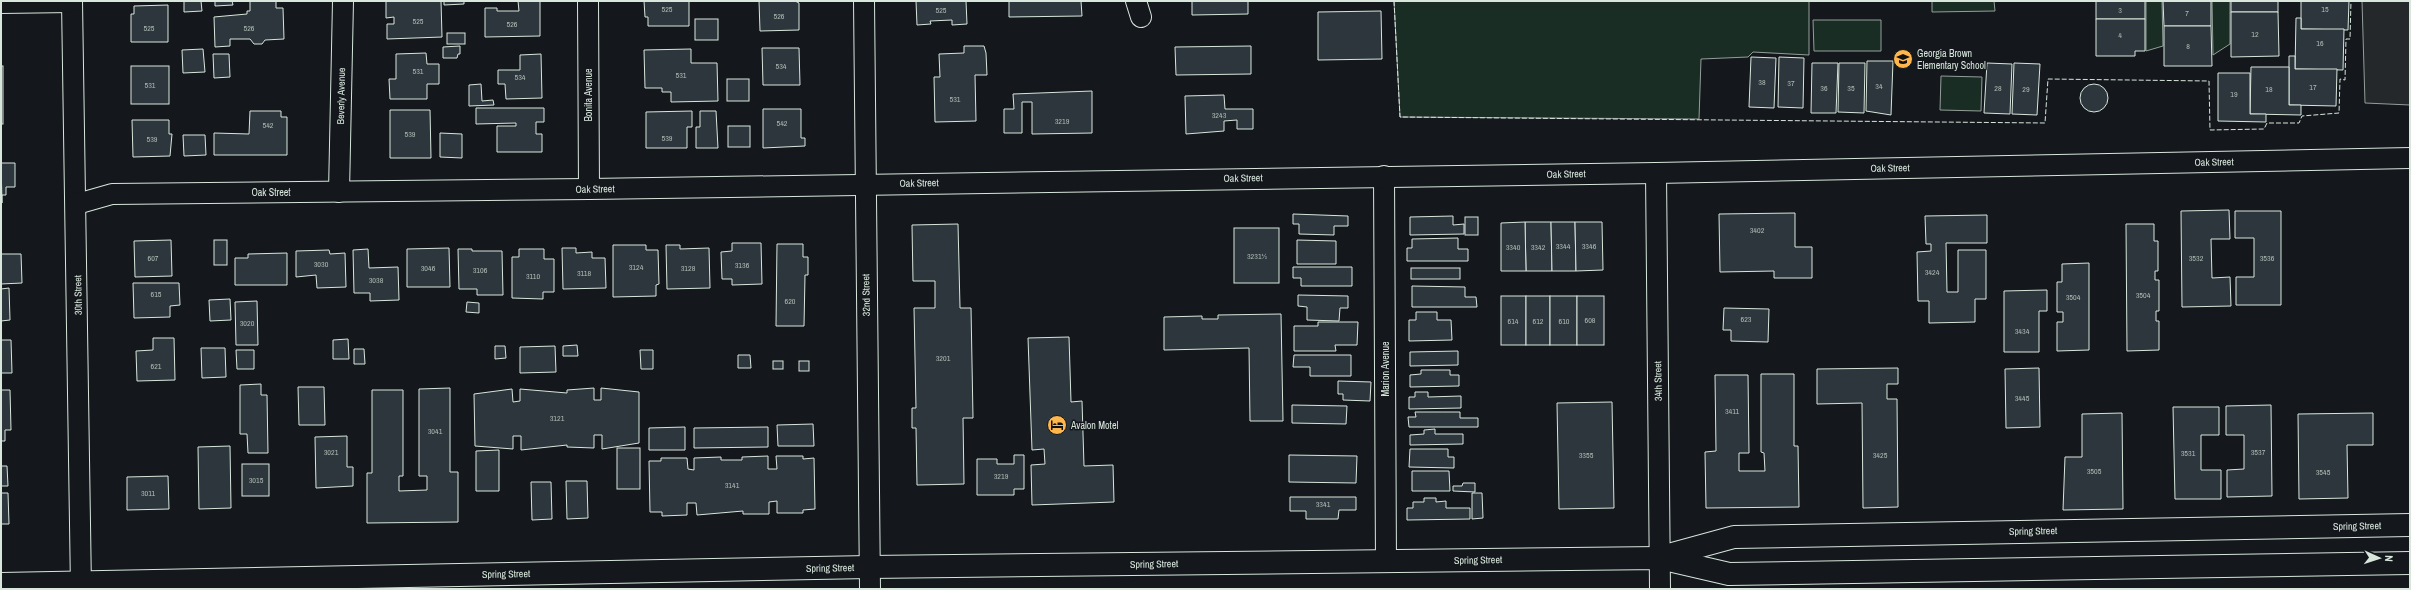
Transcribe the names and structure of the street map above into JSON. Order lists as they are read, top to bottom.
{
  "streets": {
    "main road": ["Spring Street"],
    "street": [
      "Bonita Avenue",
      "Beverly Avenue",
      "Oak Street",
      "30th Street",
      "32nd Street",
      "Marion Avenue",
      "34th Street"
    ]
  },
  "crossings": [
    ["Bonita Avenue", "Oak Street"],
    ["Beverly Avenue", "Oak Street"],
    ["Oak Street", "30th Street"],
    ["Oak Street", "32nd Street"],
    ["Oak Street", "Marion Avenue"],
    ["Oak Street", "34th Street"],
    ["30th Street", "Spring Street"],
    ["32nd Street", "Spring Street"],
    ["Marion Avenue", "Spring Street"],
    ["34th Street", "Spring Street"]
  ],
  "places": {
    "school or university": ["Georgia Brown Elementary School"],
    "hotel": ["Avalon Motel"]
  },
  "house_numbers": [
    "525",
    "15",
    "525",
    "3",
    "7",
    "526",
    "525",
    "526",
    "525",
    "526",
    "12",
    "4",
    "16",
    "8",
    "534",
    "531",
    "531",
    "534",
    "38",
    "37",
    "531",
    "34",
    "17",
    "36",
    "35",
    "28",
    "29",
    "18",
    "19",
    "531",
    "3243",
    "3219",
    "542",
    "542",
    "539",
    "539",
    "539",
    "3402",
    "3344",
    "3346",
    "3340",
    "3342",
    "3231½",
    "607",
    "3532",
    "3536",
    "3030",
    "3136",
    "3124",
    "3046",
    "3128",
    "3106",
    "3424",
    "3118",
    "3110",
    "3038",
    "615",
    "3504",
    "3504",
    "620",
    "623",
    "608",
    "614",
    "612",
    "610",
    "3020",
    "3434",
    "3201",
    "621",
    "3445",
    "3411",
    "3121",
    "3041",
    "3021",
    "3537",
    "3531",
    "3355",
    "3425",
    "3505",
    "3545",
    "3219",
    "3015",
    "3141",
    "3011",
    "3341"
  ],
  "north": "right"
}
